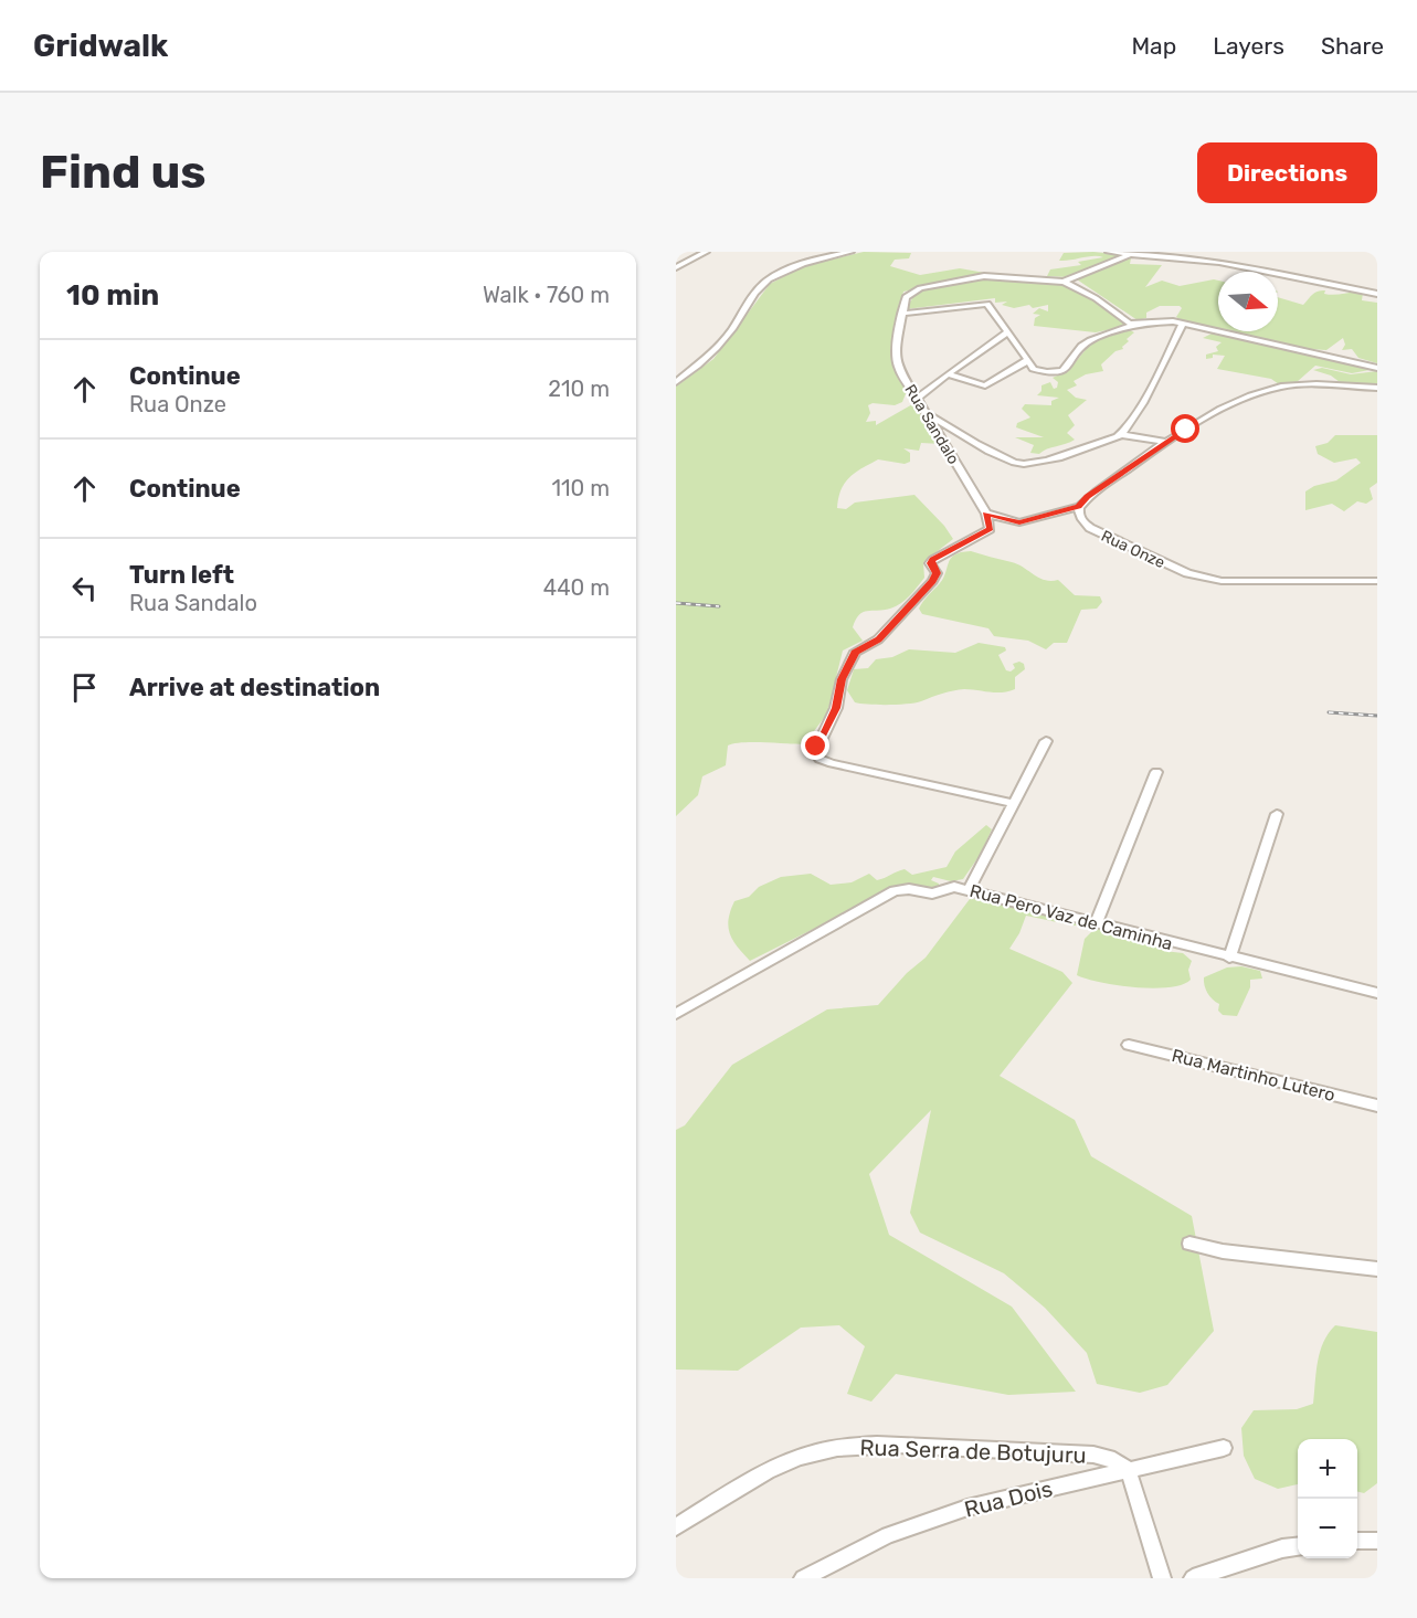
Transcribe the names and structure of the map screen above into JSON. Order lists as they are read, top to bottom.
{
  "streets": {
    "street": [
      "Rua Sandalo",
      "Rua Onze",
      "Rua Pero Vaz de Caminha",
      "Rua Martinho Lutero",
      "Rua Serra de Botujuru",
      "Rua Dois"
    ]
  },
  "crossings": [
    ["Rua Serra de Botujuru", "Rua Dois"]
  ],
  "north": "right",
  "page": {
    "header": "Gridwalk",
    "nav": ["Map", "Layers", "Share"],
    "buttons": "Directions",
    "title": "Find us",
    "heading": ["10 min", "Walk · 760 m"],
    "list": [
      ["Continue", "Rua Onze", "210 m"],
      ["Continue", "110 m"],
      ["Turn left", "Rua Sandalo", "440 m"],
      "Arrive at destination"
    ],
    "map_buttons": ["+", "−"]
  }
}
